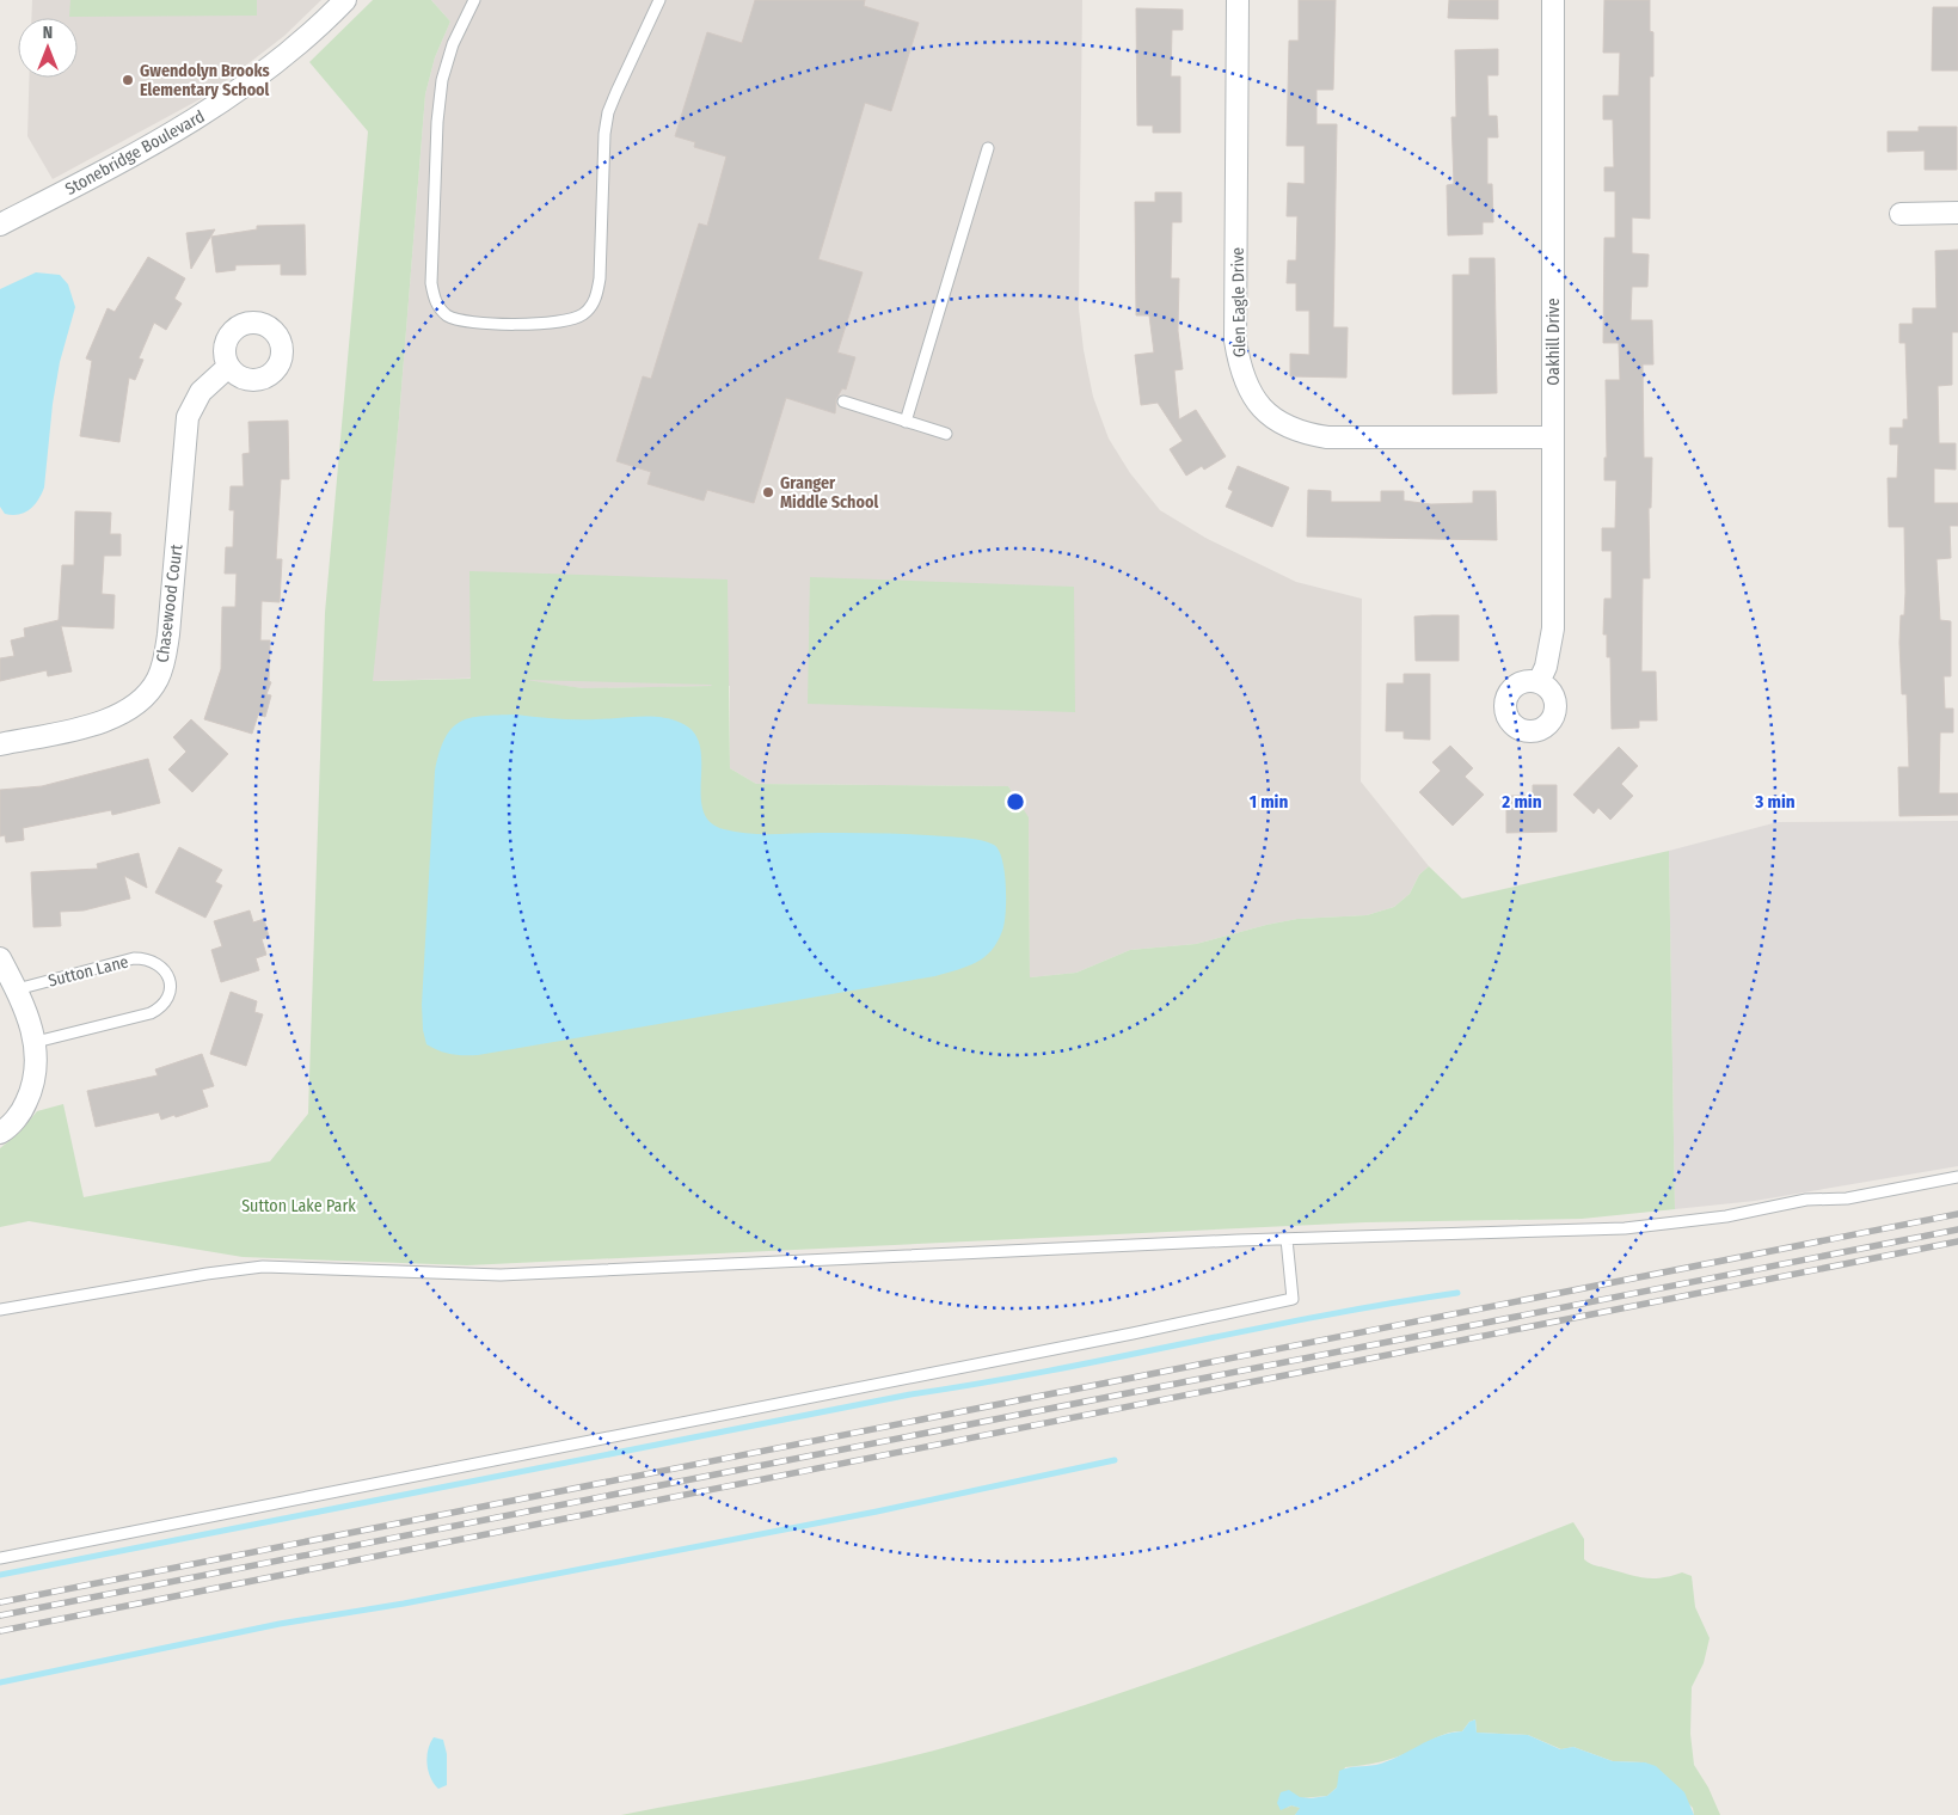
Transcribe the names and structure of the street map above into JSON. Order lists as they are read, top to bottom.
{
  "streets": {
    "street": [
      "Stonebridge Boulevard",
      "Glen Eagle Drive",
      "Oakhill Drive",
      "Chasewood Court"
    ],
    "lane": ["Sutton Lane"]
  },
  "crossings": [
    ["Glen Eagle Drive", "Oakhill Drive"]
  ],
  "parks": ["Sutton Lake Park"],
  "places": ["Gwendolyn Brooks Elementary School", "Granger Middle School"],
  "north": "top",
  "rings": ["1 min", "2 min", "3 min"]
}
